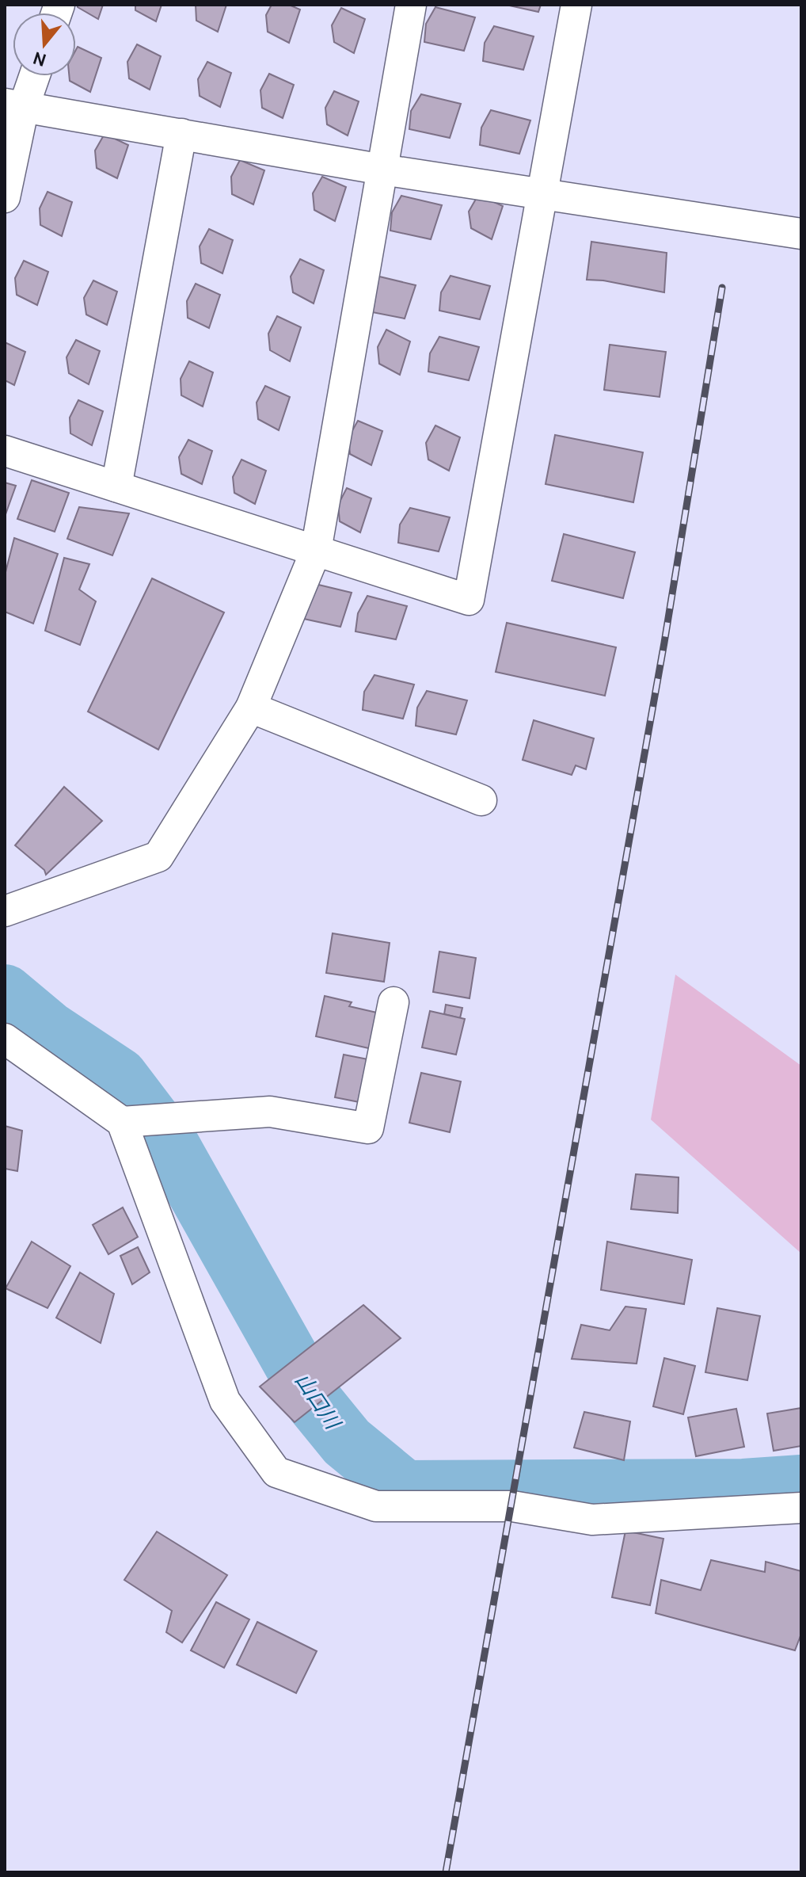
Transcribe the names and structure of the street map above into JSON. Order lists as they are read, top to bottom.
{
  "water": ["山口川"],
  "north": "bottom"
}
